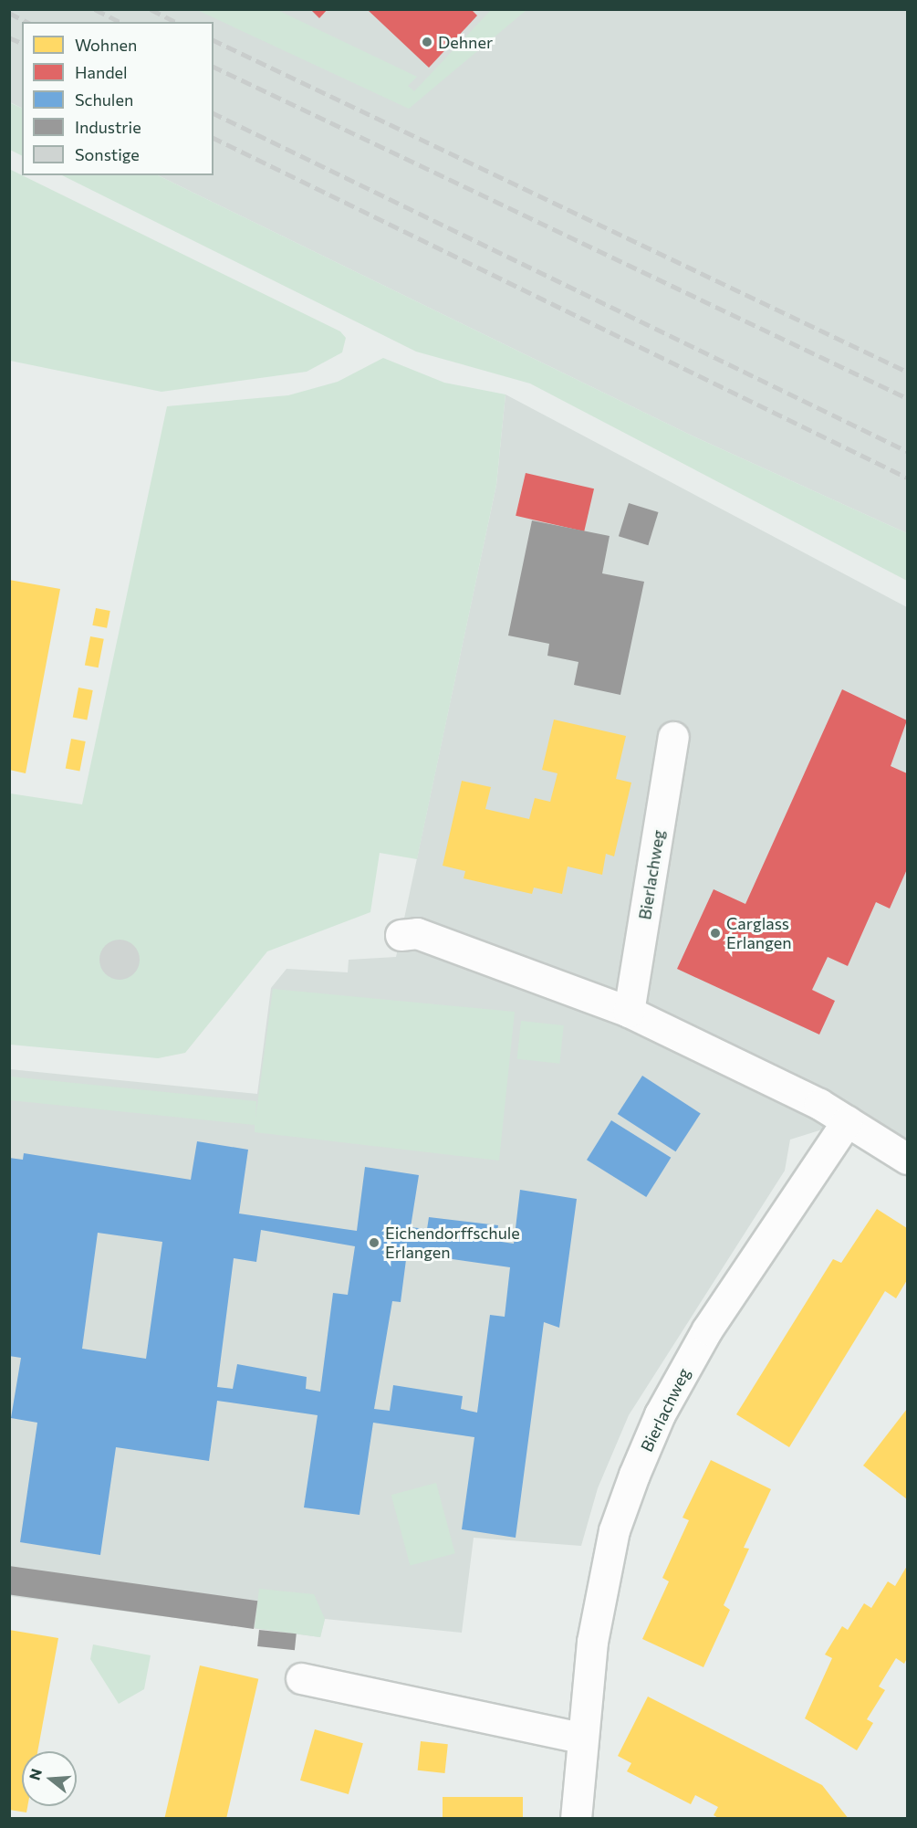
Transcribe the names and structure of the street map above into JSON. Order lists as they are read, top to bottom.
{
  "streets": {
    "street": ["Bierlachweg"]
  },
  "places": ["Dehner", "Carglass Erlangen", "Eichendorffschule Erlangen"],
  "legend": [
    "Wohnen",
    "Handel",
    "Schulen",
    "Industrie",
    "Sonstige"
  ],
  "north": "left"
}
